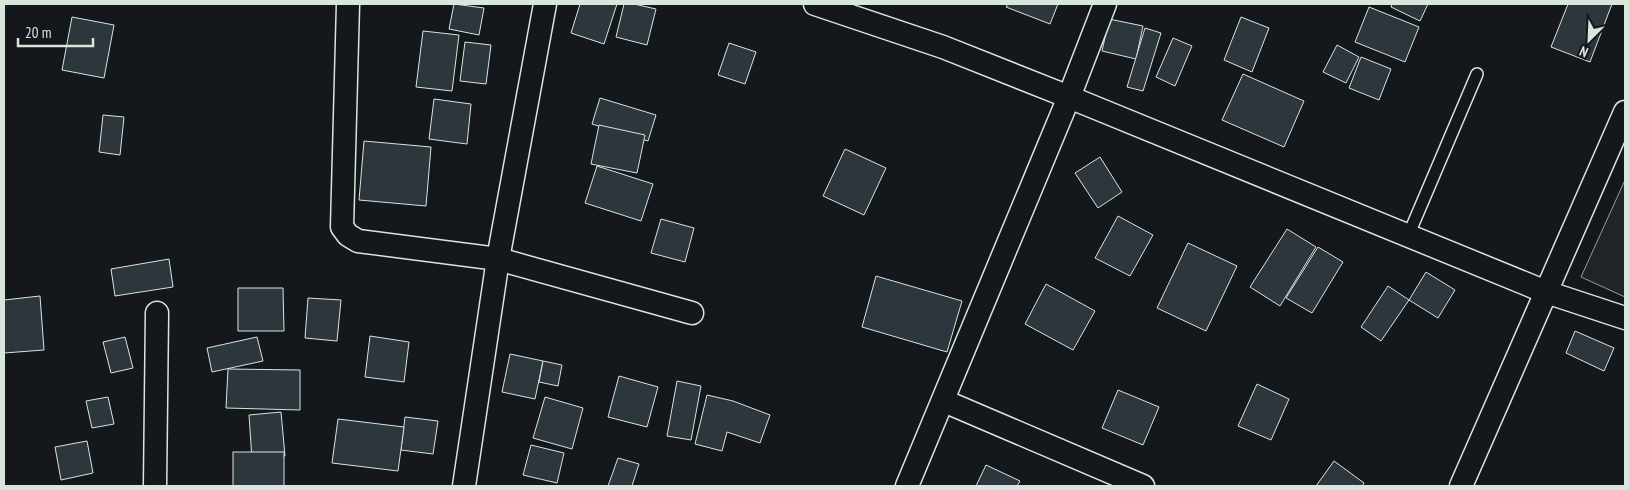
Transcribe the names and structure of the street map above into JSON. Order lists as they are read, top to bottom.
{
  "scale_bar": "20 m",
  "north": "bottom left"
}
